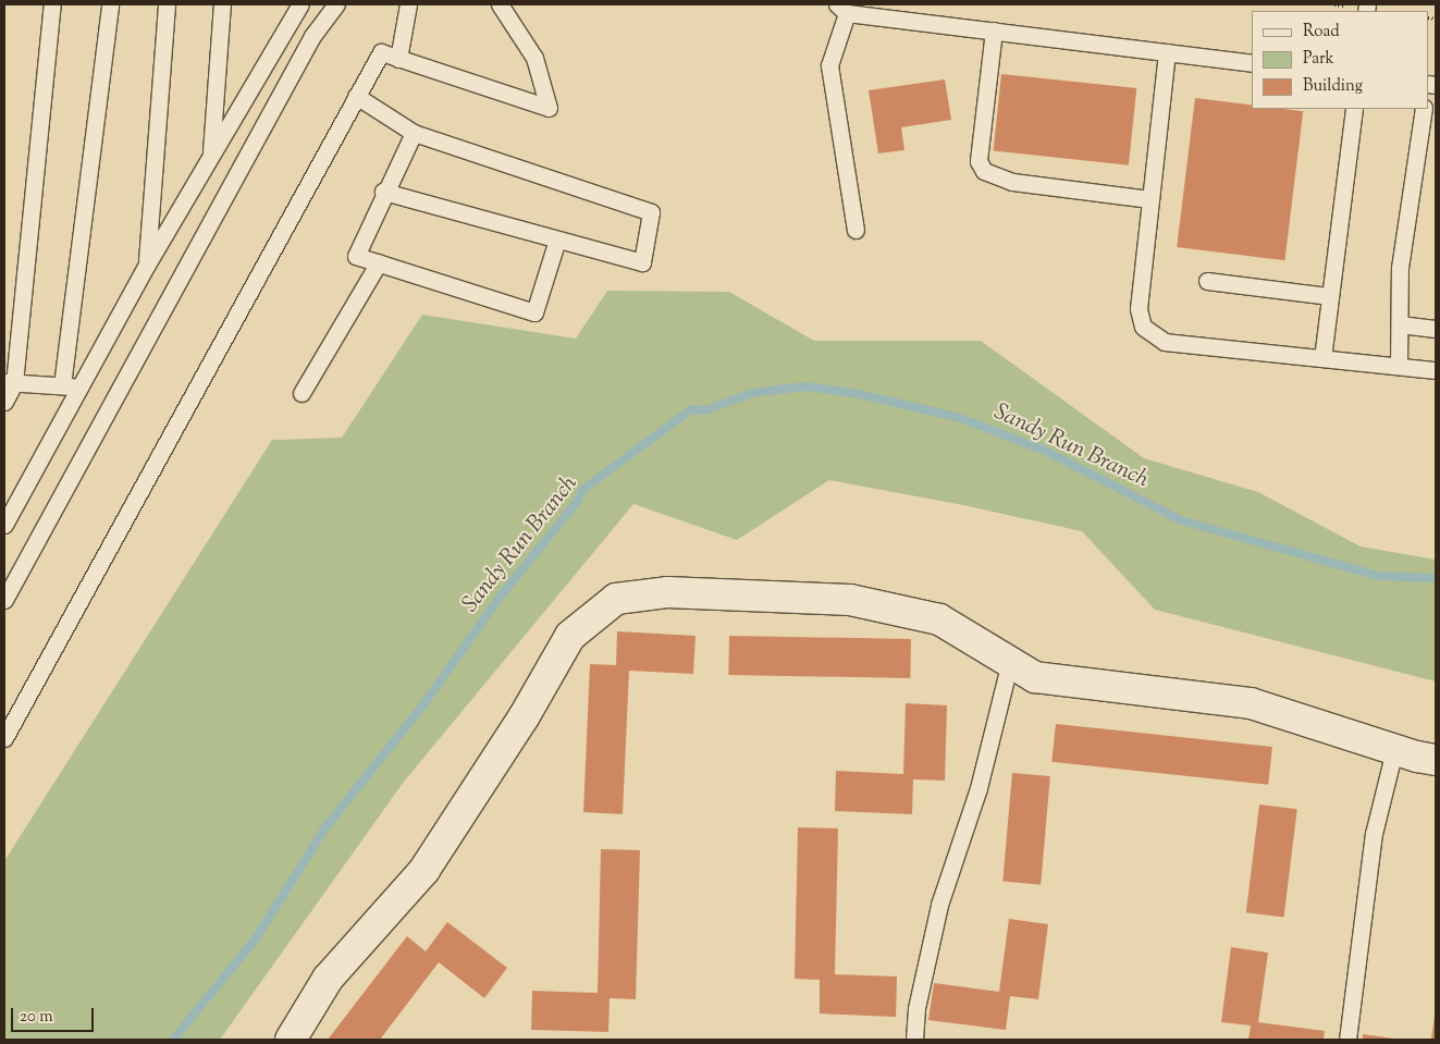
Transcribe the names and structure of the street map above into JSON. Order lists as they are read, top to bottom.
{
  "water": ["Sandy Run Branch"],
  "legend": ["Road", "Park", "Building"],
  "scale_bar": "20 m"
}
